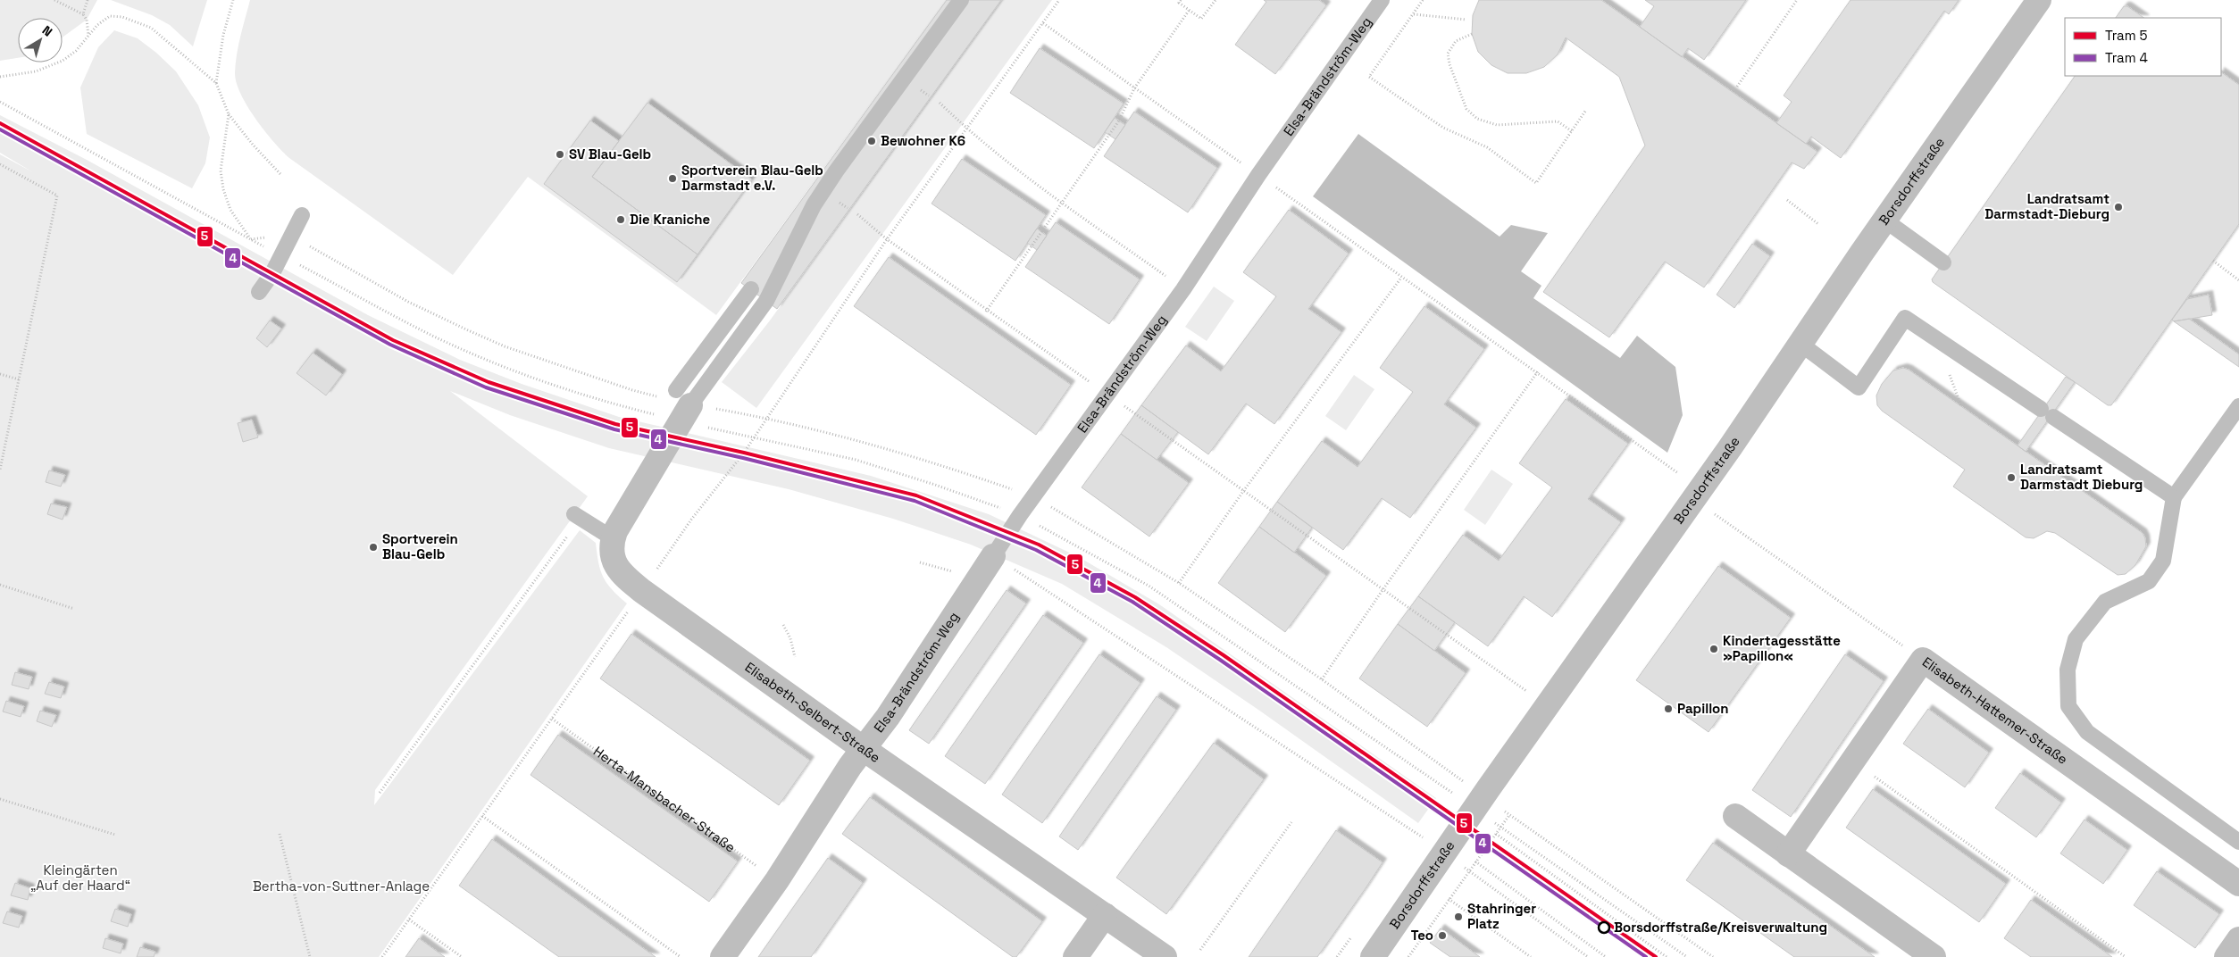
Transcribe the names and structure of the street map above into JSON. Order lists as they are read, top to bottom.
{
  "streets": {
    "street": [
      "Elsa-Brändström-Weg",
      "Borsdorffstraße",
      "Elisabeth-Selbert-Straße",
      "Elisabeth-Hattemer-Straße"
    ],
    "path": ["Herta-Mansbacher-Straße"]
  },
  "crossings": [
    ["Elsa-Brändström-Weg", "Elisabeth-Selbert-Straße"]
  ],
  "parks": ["Kleingärten „Auf der Haard“", "Bertha-von-Suttner-Anlage"],
  "places": [
    "Bewohner K6",
    "SV Blau-Gelb",
    "Sportverein Blau-Gelb Darmstadt e.V.",
    "Landratsamt Darmstadt-Dieburg",
    "Die Kraniche",
    "Landratsamt Darmstadt Dieburg",
    "Sportverein Blau-Gelb",
    "Kindertagesstätte »Papillon«",
    "Papillon",
    "Stahringer Platz",
    "Borsdorffstraße/Kreisverwaltung",
    "Teo"
  ],
  "lines": ["tram line 5", "tram line 4"],
  "legend": ["Tram 5", "Tram 4"],
  "north": "top right"
}
